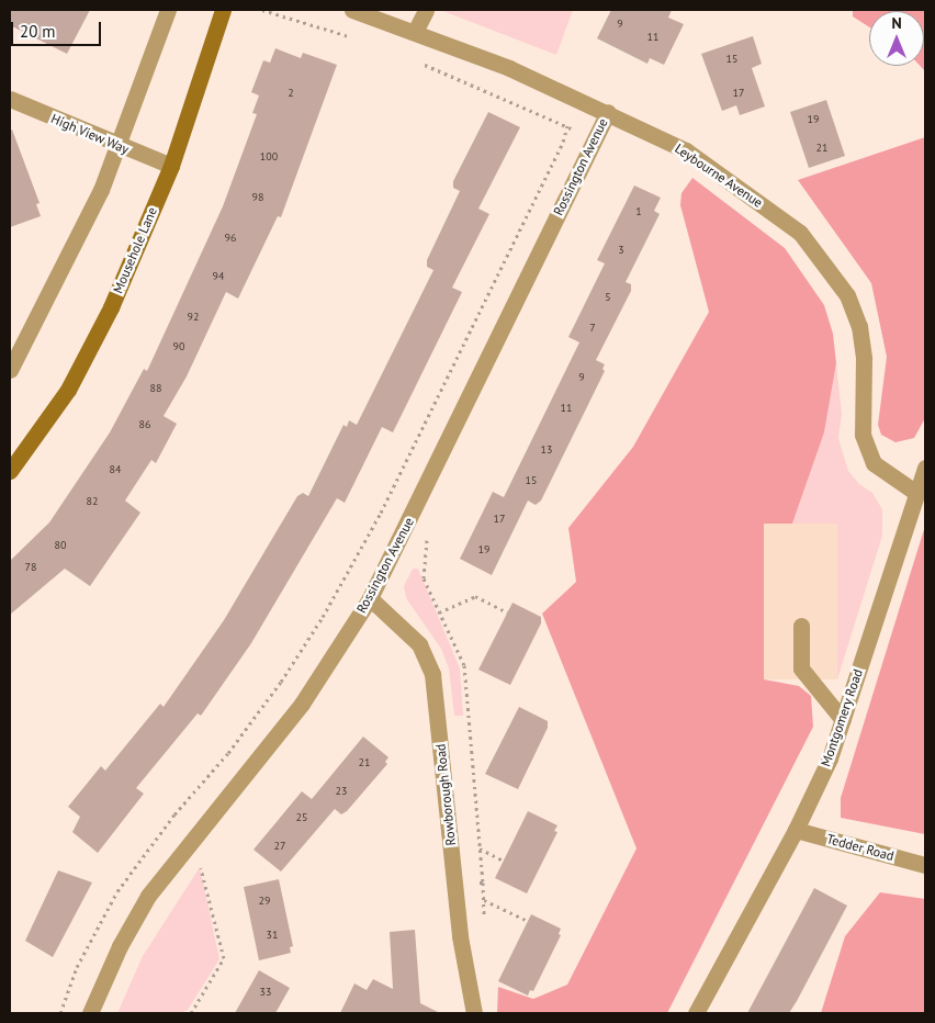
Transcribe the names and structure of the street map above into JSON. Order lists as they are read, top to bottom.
{
  "streets": {
    "street": [
      "High View Way",
      "Rossington Avenue",
      "Leybourne Avenue",
      "Mousehole Lane",
      "Montgomery Road",
      "Rowborough Road",
      "Tedder Road"
    ]
  },
  "crossings": [
    ["High View Way", "Mousehole Lane"],
    ["Rossington Avenue", "Leybourne Avenue"],
    ["Rossington Avenue", "Rowborough Road"],
    ["Leybourne Avenue", "Montgomery Road"],
    ["Montgomery Road", "Tedder Road"]
  ],
  "house_numbers": [
    "9",
    "11",
    "15",
    "2",
    "17",
    "19",
    "21",
    "100",
    "98",
    "1",
    "96",
    "3",
    "94",
    "5",
    "92",
    "7",
    "90",
    "9",
    "88",
    "11",
    "86",
    "13",
    "84",
    "15",
    "82",
    "17",
    "80",
    "19",
    "78",
    "21",
    "23",
    "25",
    "27",
    "29",
    "31",
    "33"
  ],
  "scale_bar": "20 m",
  "north": "top"
}
